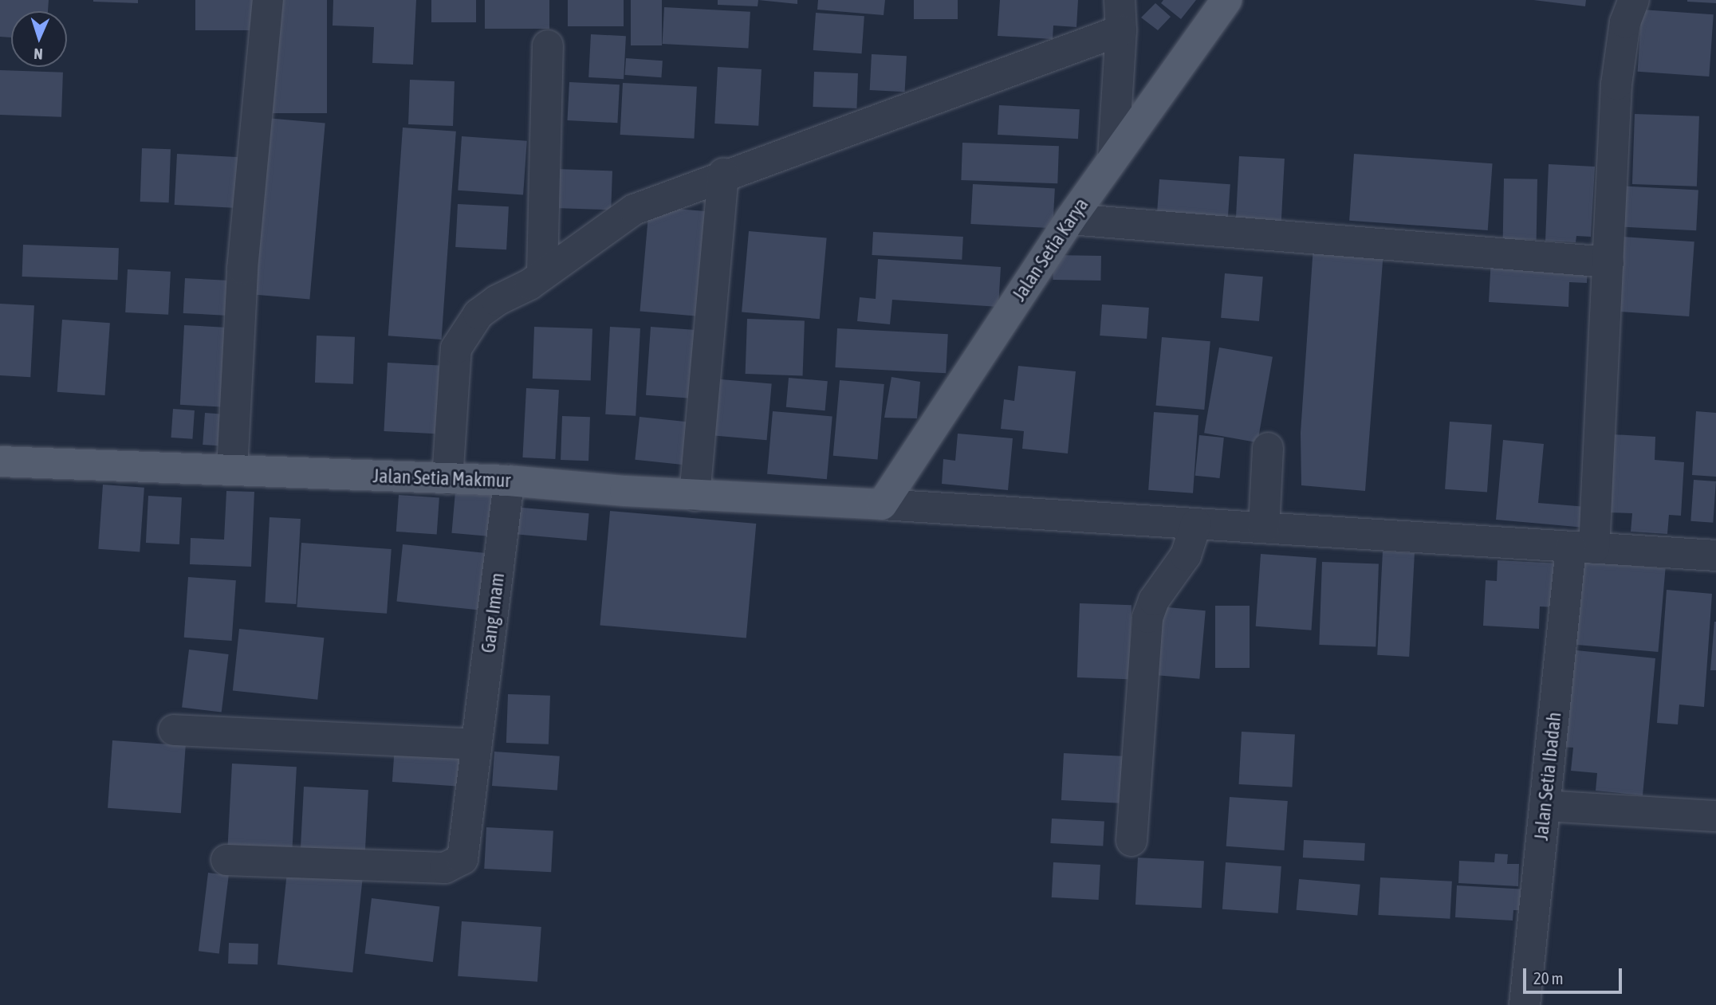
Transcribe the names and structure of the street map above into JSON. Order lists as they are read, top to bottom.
{
  "streets": {
    "main road": ["Jalan Setia Karya", "Jalan Setia Makmur"],
    "street": ["Gang Imam", "Jalan Setia Ibadah"]
  },
  "crossings": [
    ["Jalan Setia Karya", "Jalan Setia Makmur"],
    ["Jalan Setia Makmur", "Gang Imam"]
  ],
  "scale_bar": "20 m",
  "north": "bottom"
}
